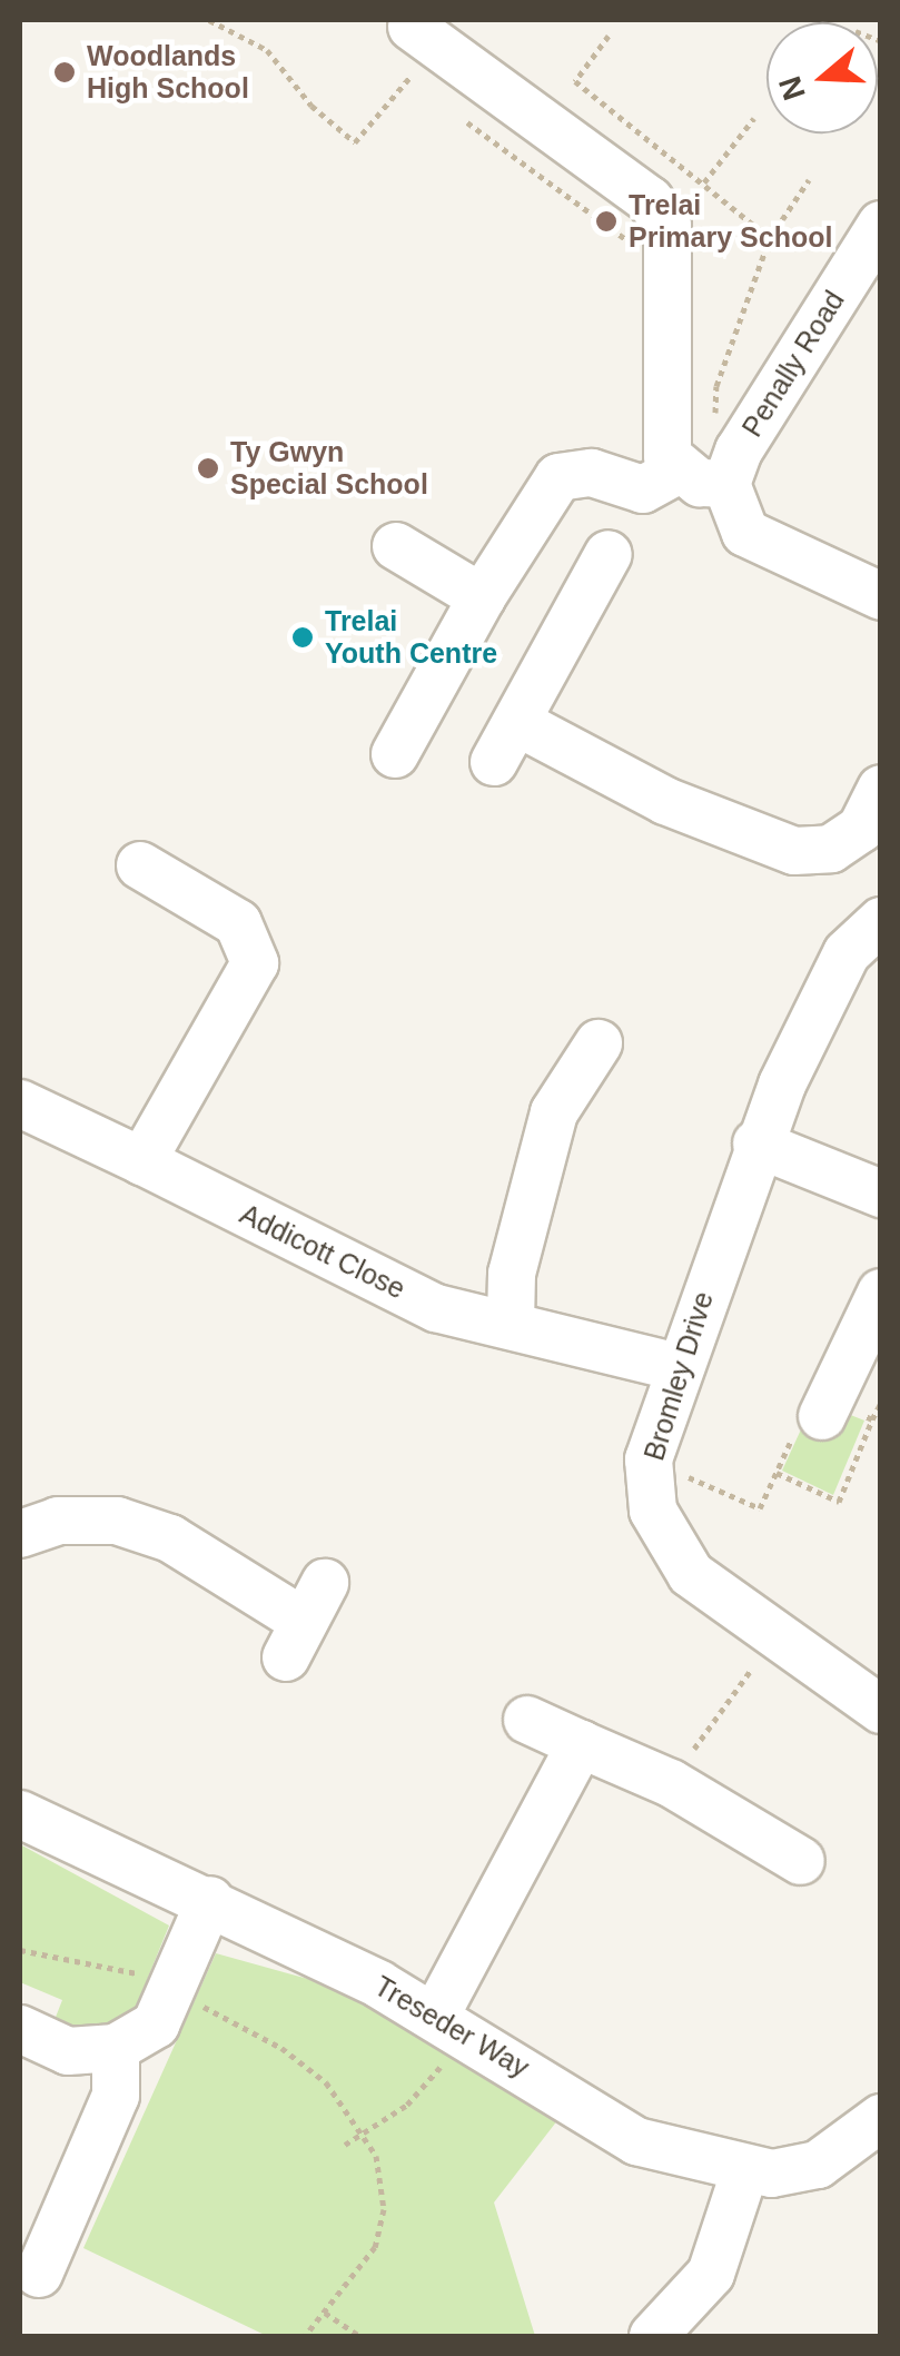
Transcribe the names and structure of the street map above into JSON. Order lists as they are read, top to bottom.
{
  "streets": {
    "street": [
      "Penally Road",
      "Addicott Close",
      "Bromley Drive",
      "Treseder Way"
    ]
  },
  "crossings": [
    ["Addicott Close", "Bromley Drive"]
  ],
  "places": [
    "Woodlands High School",
    "Trelai Primary School",
    "Ty Gwyn Special School",
    "Trelai Youth Centre"
  ],
  "north": "left"
}
